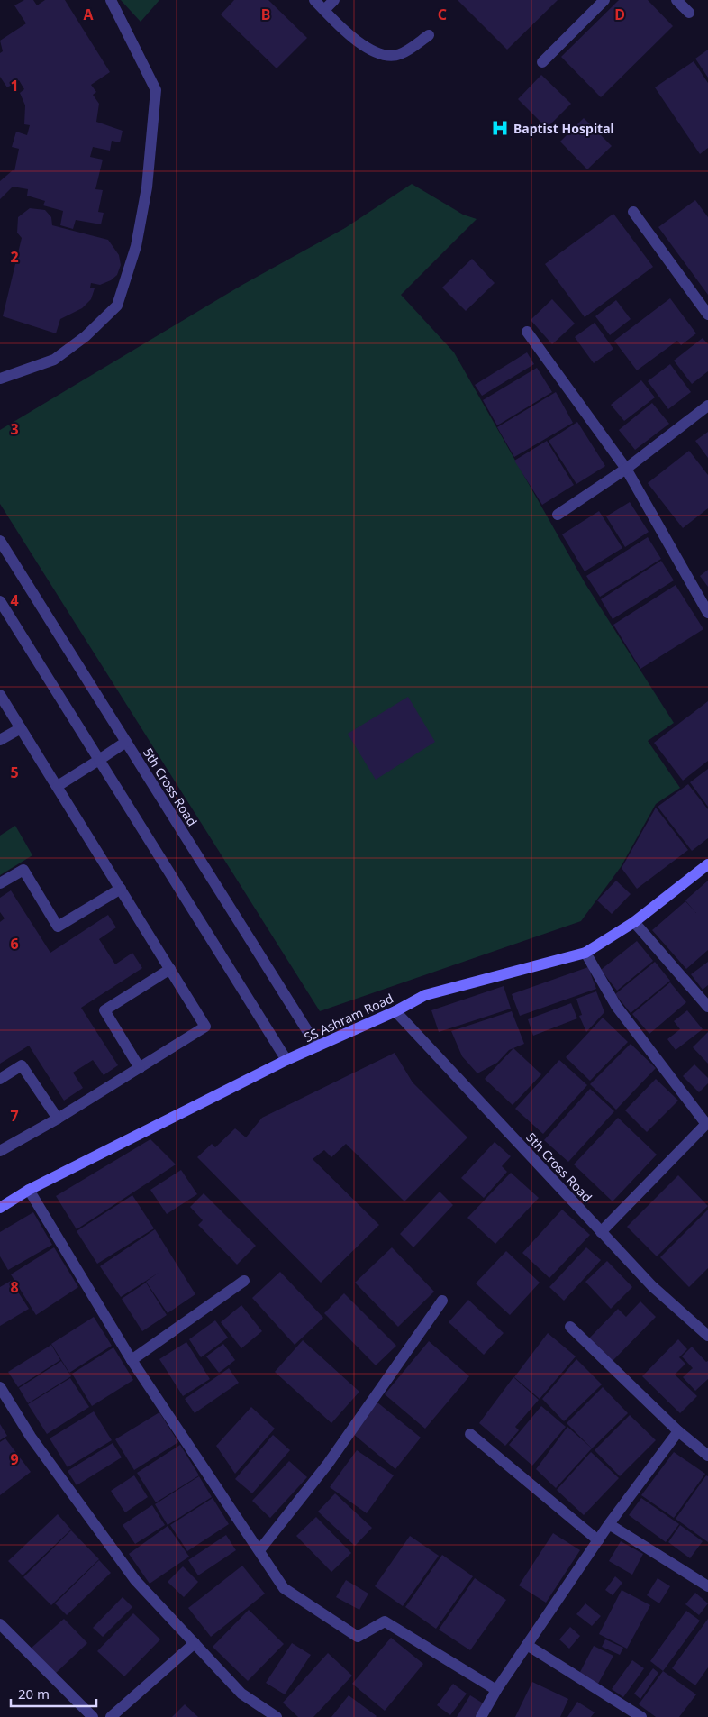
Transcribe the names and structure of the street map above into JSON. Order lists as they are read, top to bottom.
{
  "streets": {
    "street": ["5th Cross Road", "SS Ashram Road"]
  },
  "crossings": [
    ["5th Cross Road", "SS Ashram Road"]
  ],
  "places": {
    "hospital": ["Baptist Hospital"]
  },
  "scale_bar": "20 m",
  "grid": {
    "columns": [
      "A",
      "B",
      "C",
      "D"
    ],
    "rows": [
      "1",
      "2",
      "3",
      "4",
      "5",
      "6",
      "7",
      "8",
      "9"
    ]
  }
}
